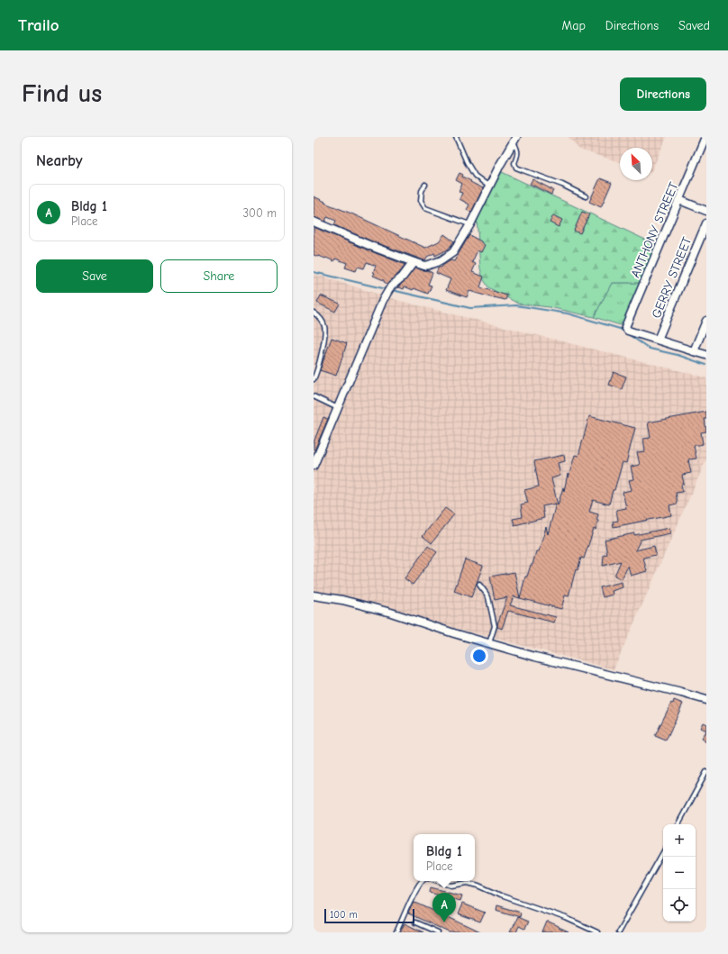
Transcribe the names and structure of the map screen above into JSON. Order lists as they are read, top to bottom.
{
  "streets": {
    "street": ["ANTHONY STREET", "GERRY STREET"]
  },
  "crossings": [
    ["ANTHONY STREET", "GERRY STREET"]
  ],
  "scale_bar": "100 m",
  "north": "top left",
  "page": {
    "header": "Trailo",
    "nav": ["Map", "Directions", "Saved"],
    "buttons": [
      "Directions",
      ["Save", "Share"]
    ],
    "title": "Find us",
    "heading": "Nearby",
    "list": [
      {
        "mark": "A",
        "name": "Bldg 1",
        "note": "Place",
        "value": "300 m"
      }
    ],
    "map_buttons": ["+", "−"],
    "popup": ["Bldg 1", "Place"],
    "pins": "A",
    "scale": "100 m"
  }
}
